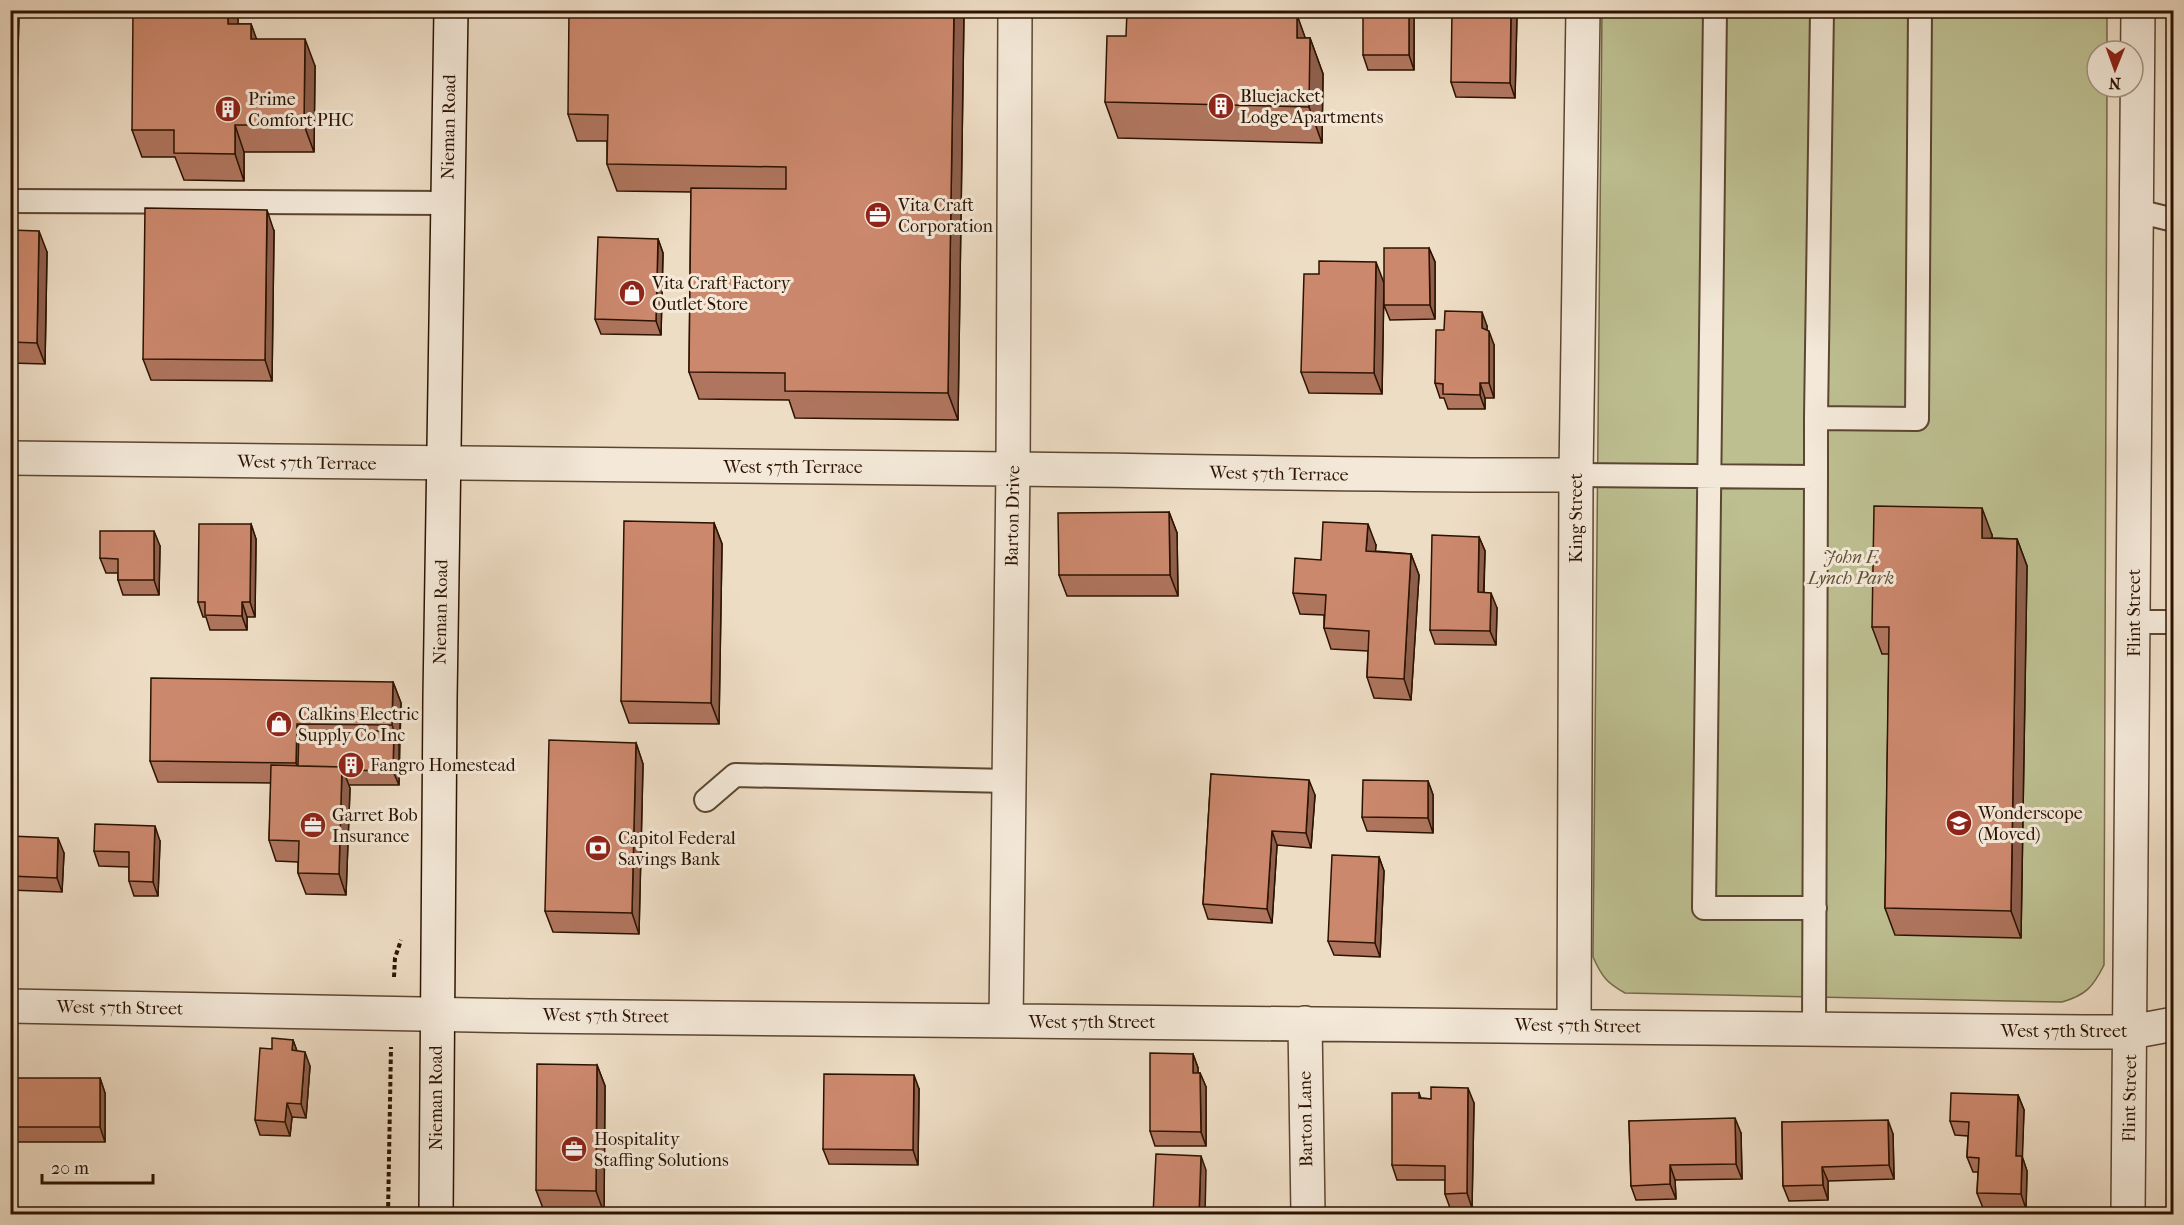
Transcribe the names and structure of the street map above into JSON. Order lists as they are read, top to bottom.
{
  "streets": {
    "street": [
      "Nieman Road",
      "West 57th Terrace",
      "Barton Drive",
      "King Street",
      "Flint Street",
      "West 57th Street",
      "Barton Lane"
    ]
  },
  "crossings": [
    ["Nieman Road", "West 57th Terrace"],
    ["Nieman Road", "West 57th Street"],
    ["West 57th Terrace", "Barton Drive"],
    ["West 57th Terrace", "King Street"],
    ["Barton Drive", "West 57th Street"],
    ["King Street", "West 57th Street"],
    ["Flint Street", "West 57th Street"],
    ["West 57th Street", "Barton Lane"]
  ],
  "parks": ["John F. Lynch Park"],
  "places": {
    "building": ["Bluejacket Lodge Apartments", "Prime Comfort PHC", "Fangro Homestead"],
    "office": ["Vita Craft Corporation", "Garret Bob Insurance", "Hospitality Staffing Solutions"],
    "shop": ["Vita Craft Factory Outlet Store", "Calkins Electric Supply Co Inc"],
    "school or university": ["Wonderscope (Moved)"],
    "bank": ["Capitol Federal Savings Bank"]
  },
  "scale_bar": "20 m",
  "north": "bottom"
}
